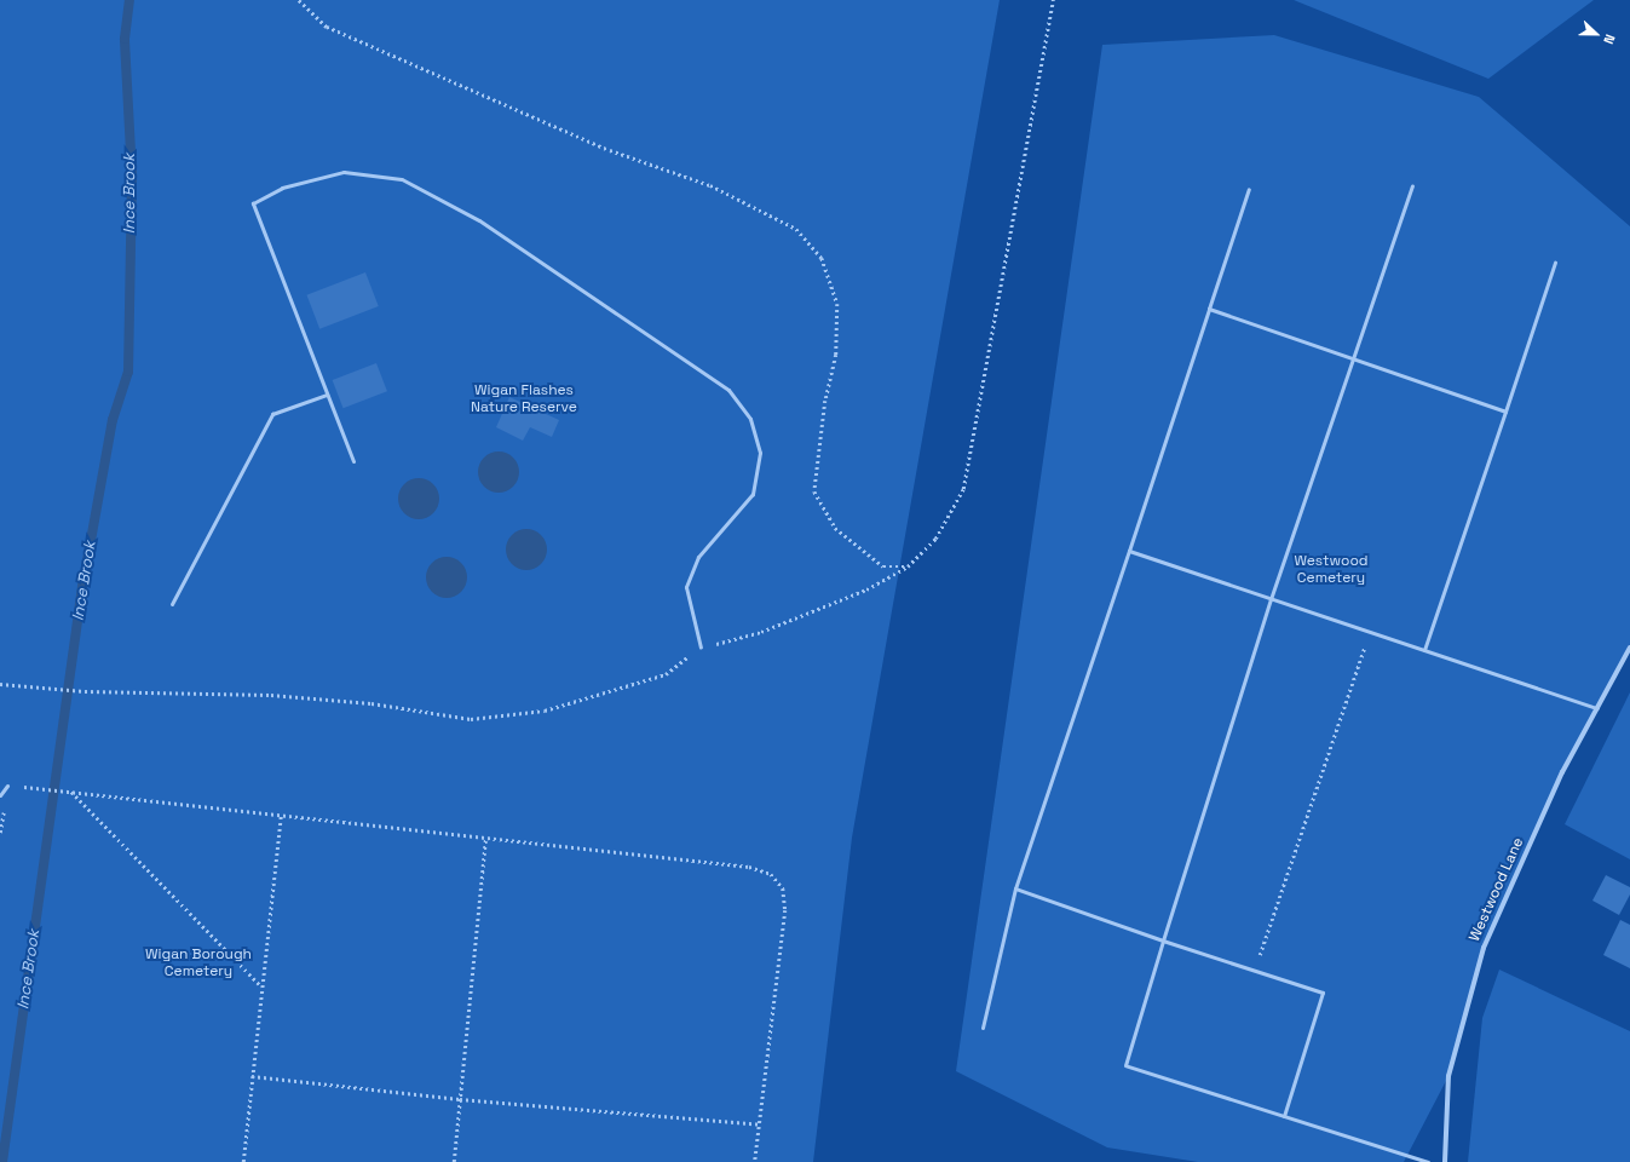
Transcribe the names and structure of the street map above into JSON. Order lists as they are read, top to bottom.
{
  "streets": {
    "street": ["Westwood Lane"]
  },
  "water": ["Ince Brook"],
  "parks": ["Wigan Flashes Nature Reserve", "Westwood Cemetery", "Wigan Borough Cemetery"],
  "north": "right"
}
